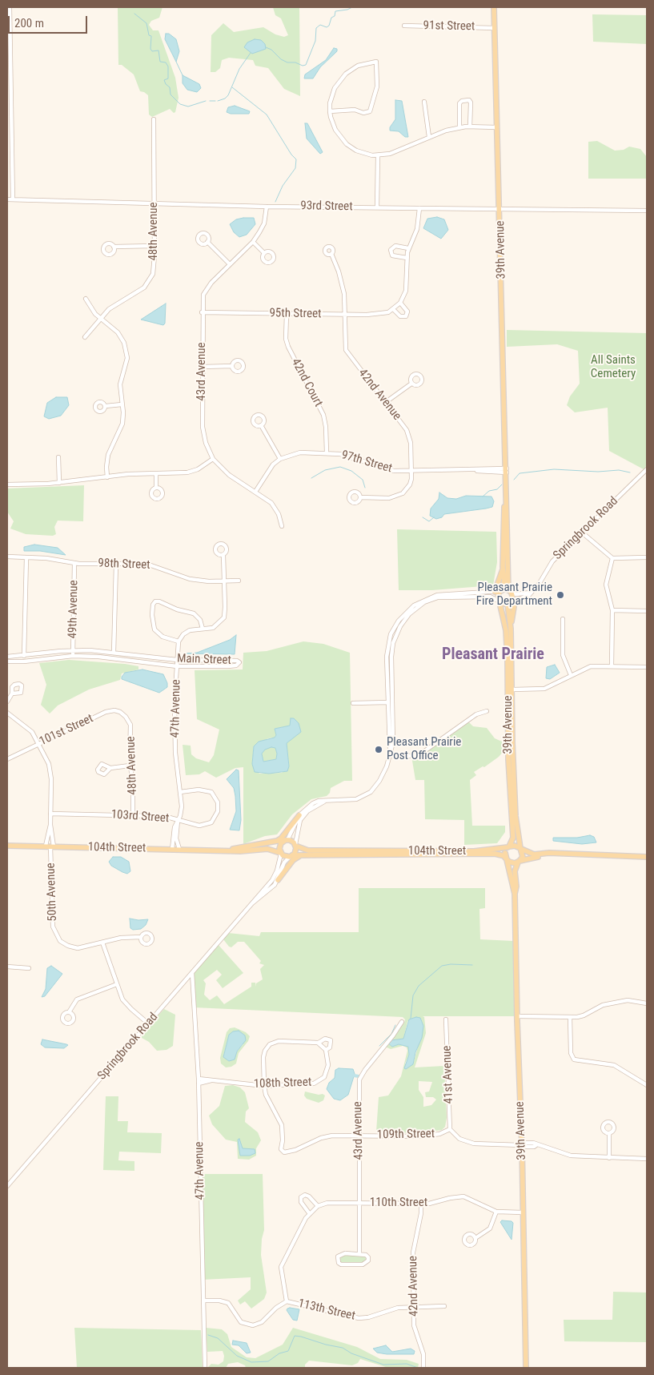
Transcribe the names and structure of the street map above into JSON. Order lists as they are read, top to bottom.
{
  "streets": {
    "main road": ["39th Avenue", "104th Street"],
    "street": [
      "91st Street",
      "93rd Street",
      "48th Avenue",
      "95th Street",
      "43rd Avenue",
      "42nd Court",
      "42nd Avenue",
      "97th Street",
      "Springbrook Road",
      "98th Street",
      "49th Avenue",
      "Main Street",
      "47th Avenue",
      "101st Street",
      "103rd Street",
      "50th Avenue",
      "41st Avenue",
      "108th Street",
      "109th Street",
      "110th Street",
      "113th Street"
    ]
  },
  "crossings": [
    ["91st Street", "39th Avenue"],
    ["93rd Street", "48th Avenue"],
    ["93rd Street", "39th Avenue"],
    ["93rd Street", "43rd Avenue"],
    ["48th Avenue", "101st Street"],
    ["48th Avenue", "103rd Street"],
    ["39th Avenue", "97th Street"],
    ["39th Avenue", "Springbrook Road"],
    ["39th Avenue", "104th Street"],
    ["39th Avenue", "109th Street"],
    ["39th Avenue", "110th Street"],
    ["95th Street", "43rd Avenue"],
    ["95th Street", "42nd Court"],
    ["95th Street", "42nd Avenue"],
    ["43rd Avenue", "109th Street"],
    ["43rd Avenue", "110th Street"],
    ["42nd Court", "97th Street"],
    ["42nd Avenue", "97th Street"],
    ["42nd Avenue", "110th Street"],
    ["42nd Avenue", "113th Street"],
    ["Springbrook Road", "47th Avenue"],
    ["Springbrook Road", "104th Street"],
    ["98th Street", "49th Avenue"],
    ["49th Avenue", "Main Street"],
    ["Main Street", "47th Avenue"],
    ["47th Avenue", "103rd Street"],
    ["47th Avenue", "108th Street"],
    ["47th Avenue", "113th Street"],
    ["104th Street", "50th Avenue"],
    ["41st Avenue", "109th Street"],
    ["108th Street", "109th Street"]
  ],
  "districts": ["Pleasant Prairie"],
  "parks": ["All Saints Cemetery"],
  "places": ["Pleasant Prairie Fire Department", "Pleasant Prairie Post Office"],
  "scale_bar": "200 m"
}
